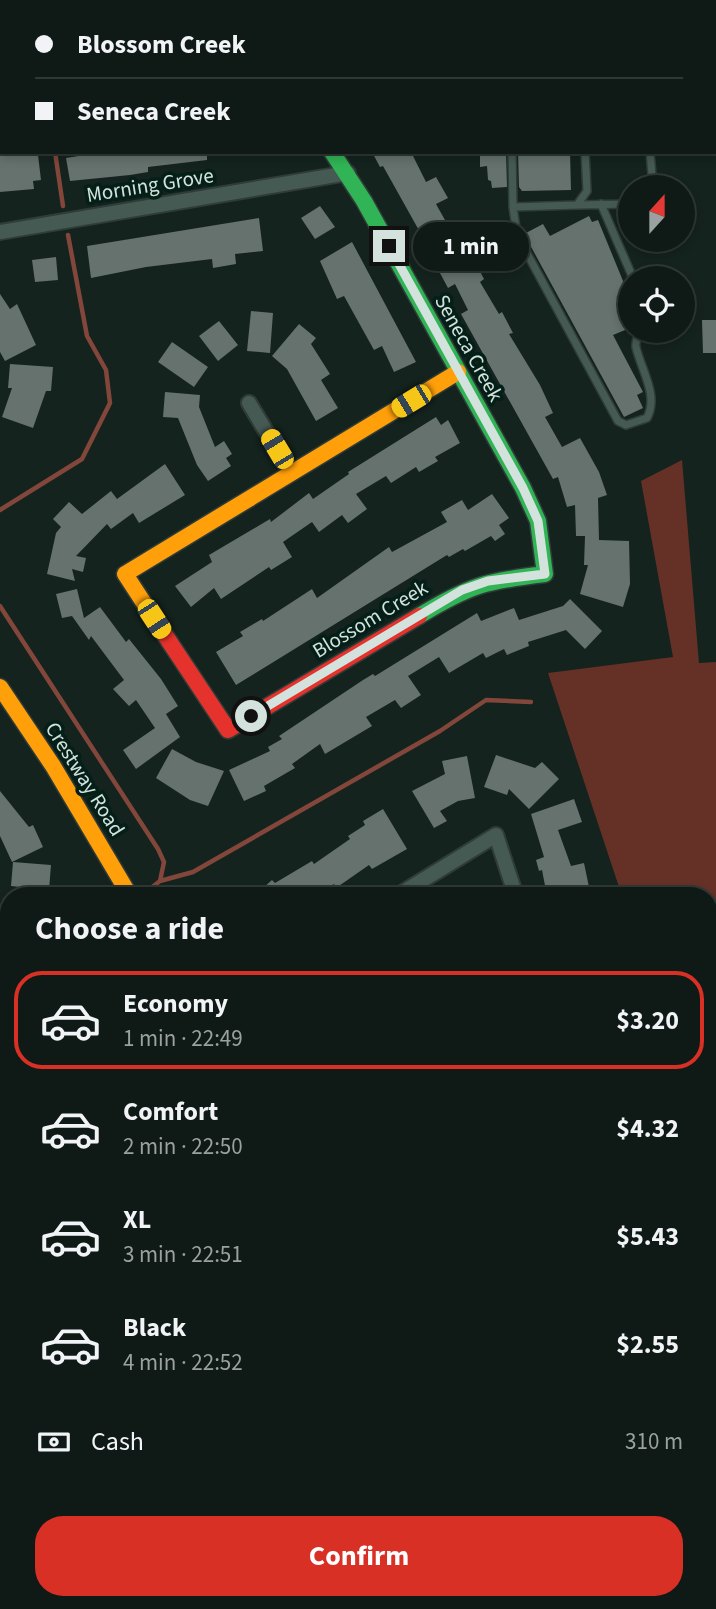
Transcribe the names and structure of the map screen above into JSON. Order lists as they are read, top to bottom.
{
  "streets": {
    "street": [
      "Morning Grove",
      "Seneca Creek",
      "Blossom Creek",
      "Crestway Road"
    ]
  },
  "crossings": [
    ["Morning Grove", "Seneca Creek"],
    ["Seneca Creek", "Blossom Creek"]
  ],
  "north": "top",
  "page": {
    "banner": ["Blossom Creek", "Seneca Creek"],
    "bubble": "1 min",
    "heading": "Choose a ride",
    "list": [
      {
        "name": "Economy",
        "note": "1 min · 22:49",
        "value": "$3.20"
      },
      {
        "name": "Comfort",
        "note": "2 min · 22:50",
        "value": "$4.32"
      },
      {
        "name": "XL",
        "note": "3 min · 22:51",
        "value": "$5.43"
      },
      {
        "name": "Black",
        "note": "4 min · 22:52",
        "value": "$2.55"
      }
    ],
    "pay": ["Cash", "310 m"],
    "buttons": "Confirm"
  }
}
